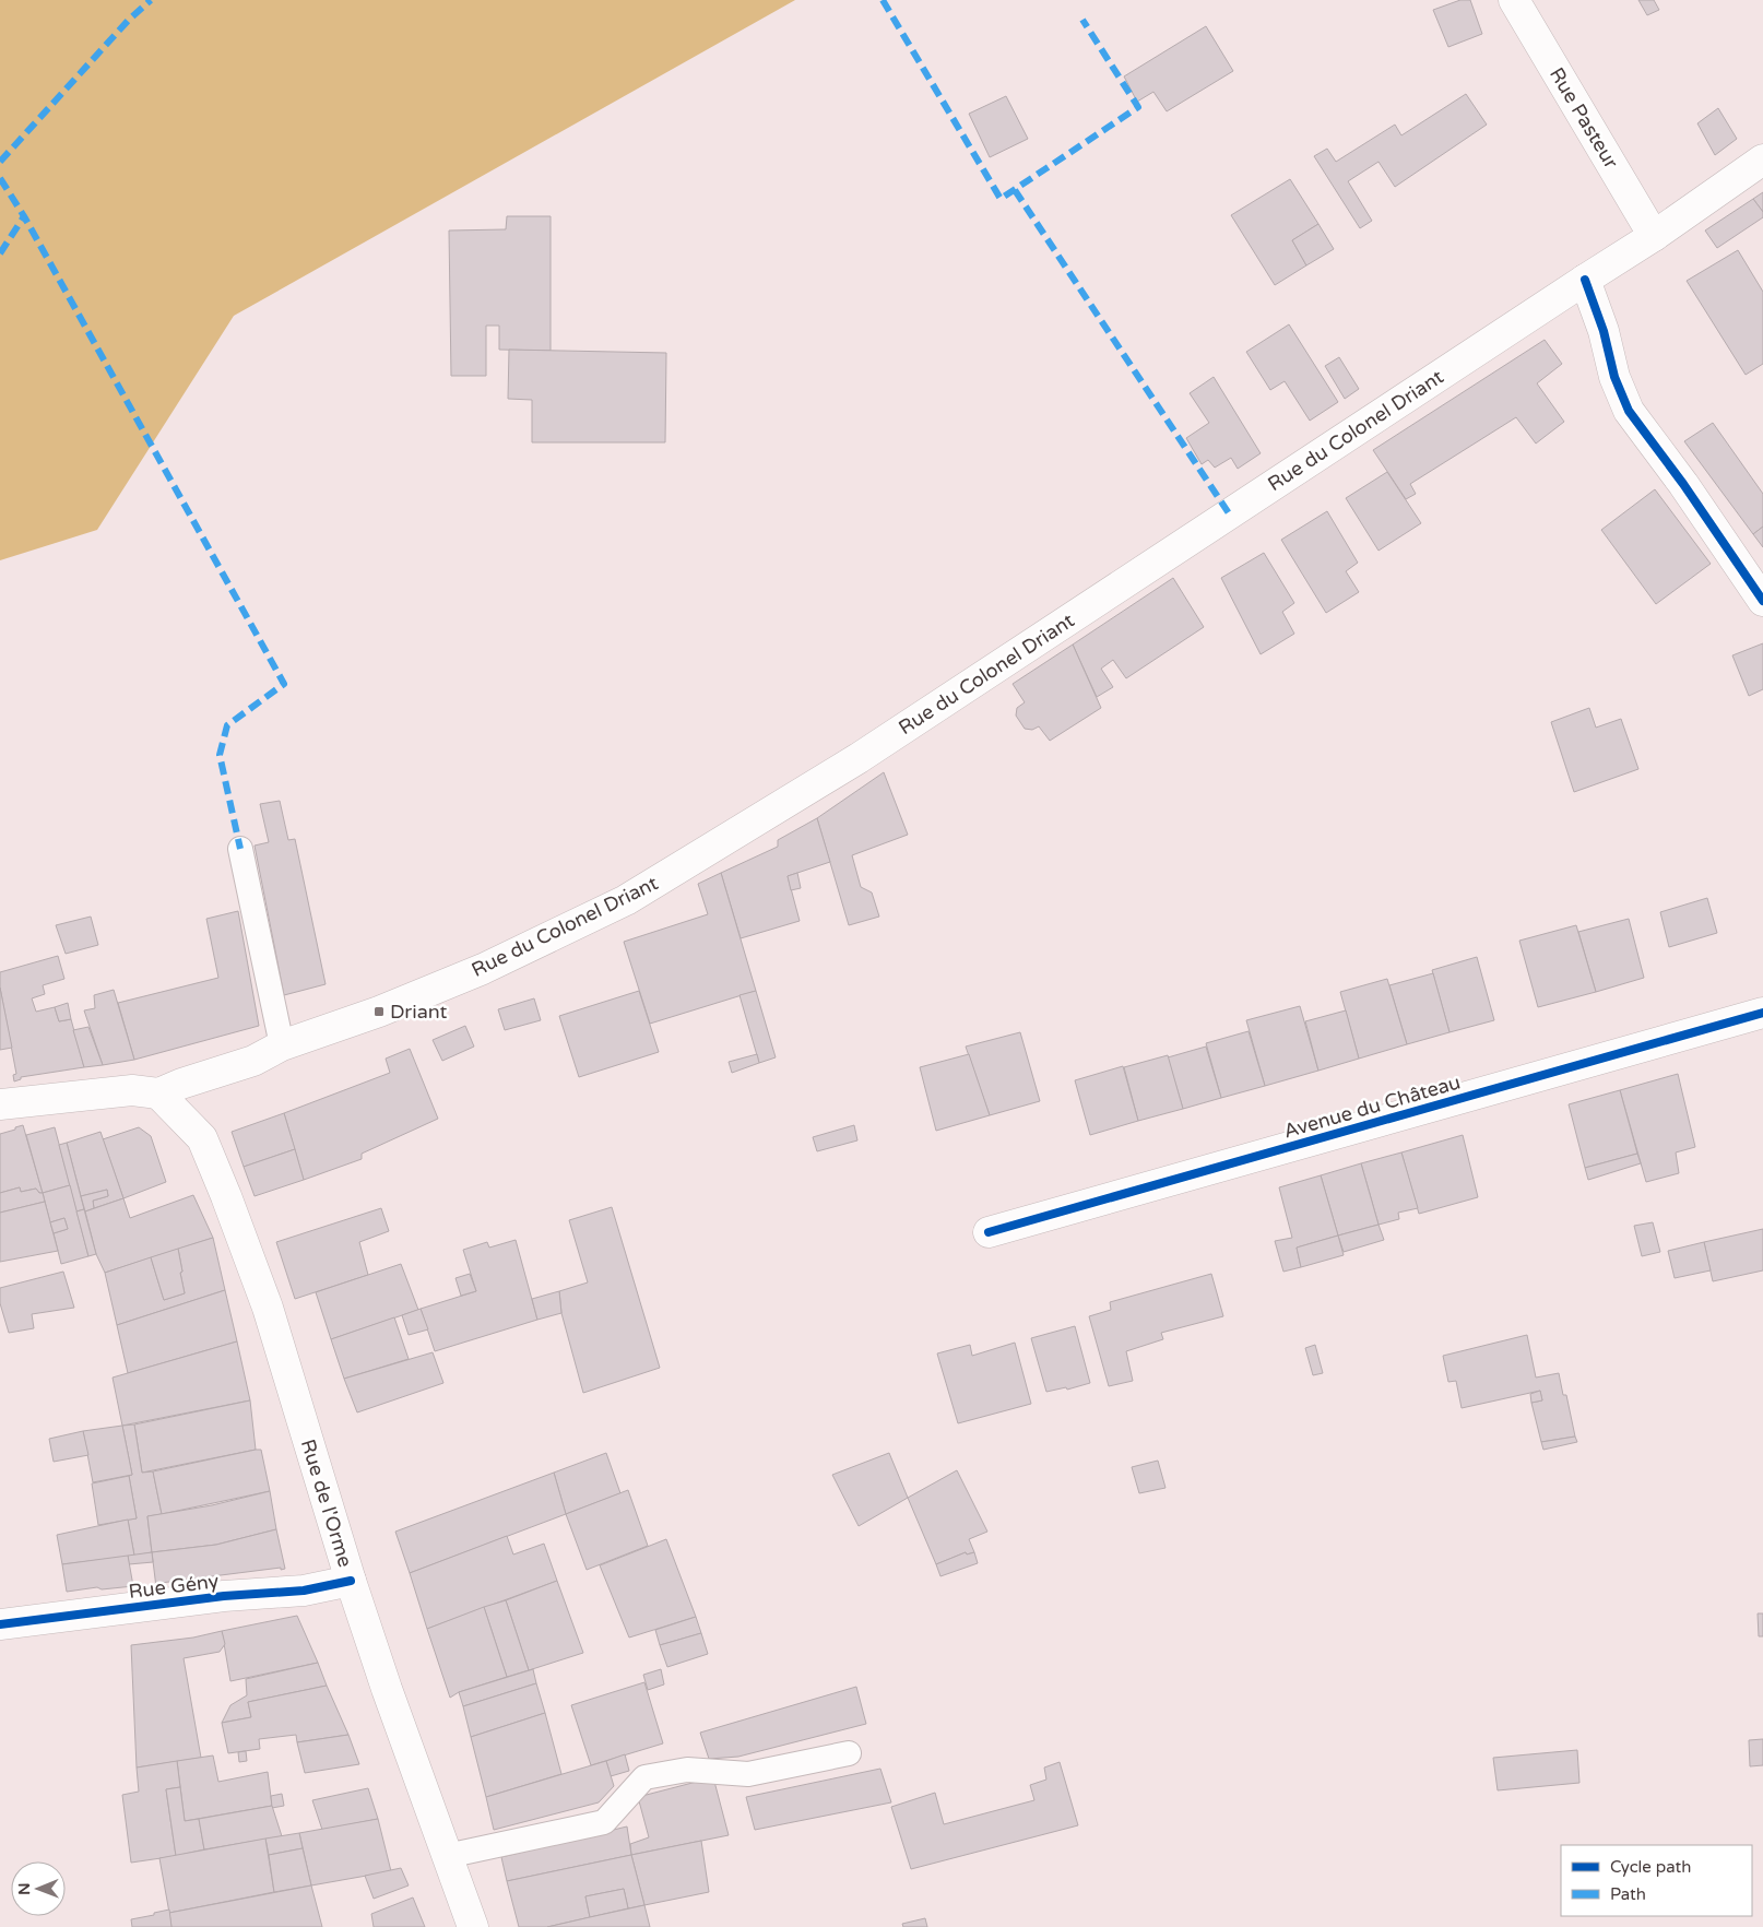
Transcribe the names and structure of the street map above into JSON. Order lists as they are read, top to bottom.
{
  "streets": {
    "main road": [
      "Rue Pasteur",
      "Rue du Colonel Driant",
      "Avenue du Château",
      "Rue de l'Orme",
      "Rue Gény"
    ]
  },
  "crossings": [
    ["Rue Pasteur", "Rue du Colonel Driant"],
    ["Rue du Colonel Driant", "Rue de l'Orme"],
    ["Rue de l'Orme", "Rue Gény"]
  ],
  "places": {
    "transit": ["Driant"]
  },
  "legend": ["Cycle path", "Path"],
  "north": "left"
}
